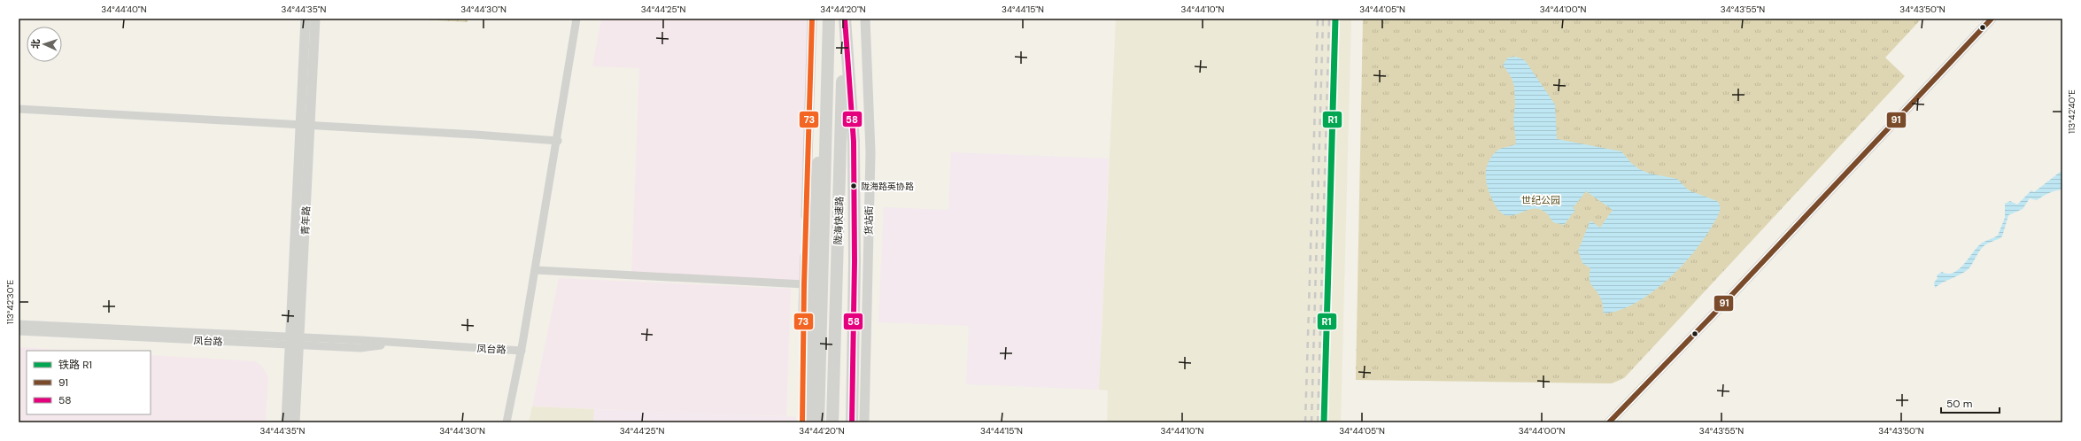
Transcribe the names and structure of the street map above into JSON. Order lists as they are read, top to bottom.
{
  "streets": {
    "highway": ["陇海快速路"],
    "street": ["青年路", "货站街", "凤台路"]
  },
  "crossings": [
    ["青年路", "凤台路"]
  ],
  "parks": ["世纪公园"],
  "places": ["陇海路英协路"],
  "lines": [
    "rail line R1",
    "transit line 91",
    "transit line 58",
    "transit line 73"
  ],
  "legend": ["铁路 R1", "91", "58"],
  "scale_bar": "50 m",
  "north": "left",
  "coordinates": [
    "34°44'40\"N",
    "34°44'35\"N",
    "34°44'30\"N",
    "34°44'25\"N",
    "34°44'20\"N",
    "34°44'15\"N",
    "34°44'10\"N",
    "34°44'05\"N",
    "34°44'00\"N",
    "34°43'55\"N",
    "34°43'50\"N",
    "113°42'40\"E",
    "113°42'30\"E"
  ]
}
